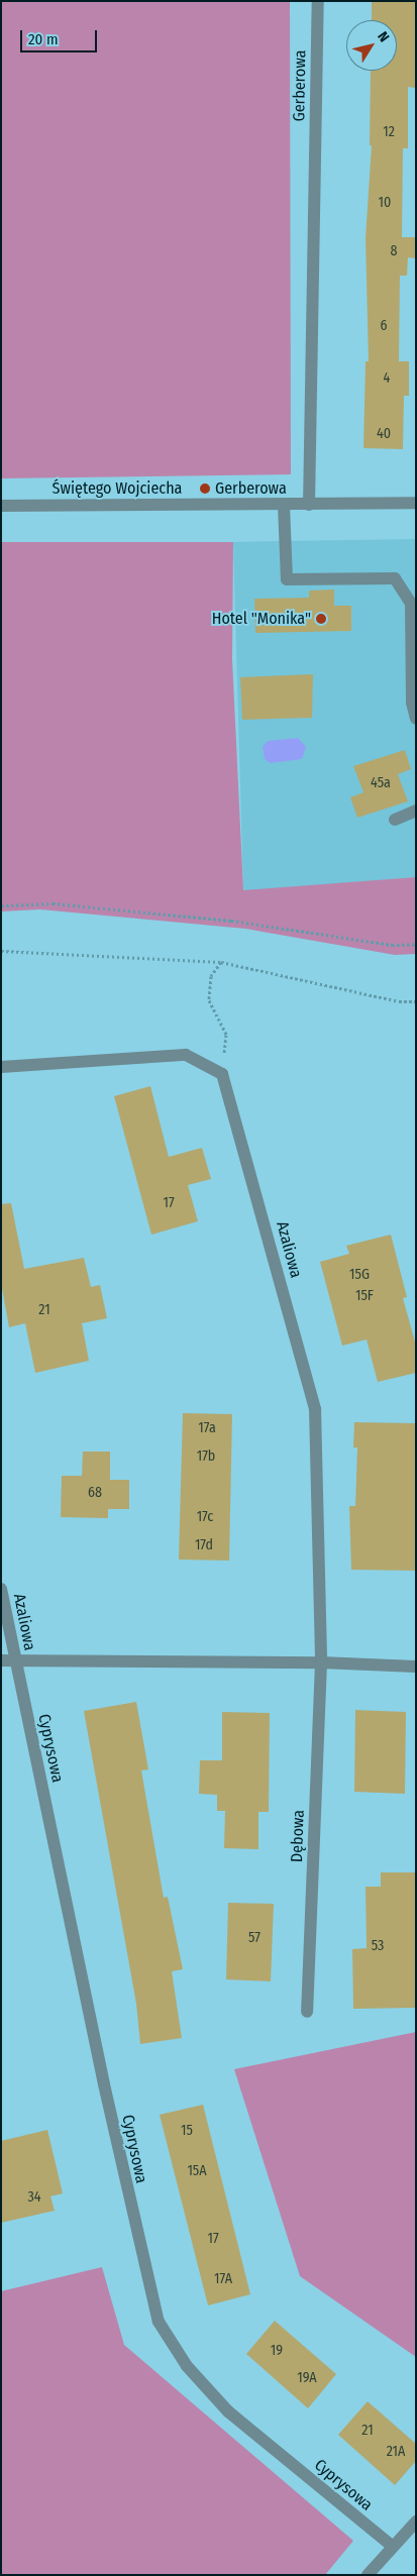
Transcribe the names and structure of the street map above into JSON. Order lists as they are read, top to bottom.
{
  "streets": {
    "street": [
      "Gerberowa",
      "Świętego Wojciecha",
      "Azaliowa",
      "Cyprysowa",
      "Dębowa"
    ]
  },
  "crossings": [
    ["Gerberowa", "Świętego Wojciecha"],
    ["Azaliowa", "Cyprysowa"],
    ["Azaliowa", "Dębowa"]
  ],
  "places": ["Gerberowa", "Hotel \"Monika\""],
  "house_numbers": [
    "12",
    "10",
    "8",
    "6",
    "4",
    "40",
    "45a",
    "17",
    "15G",
    "15F",
    "21",
    "17a",
    "17b",
    "68",
    "17c",
    "17d",
    "57",
    "53",
    "15",
    "15A",
    "34",
    "17",
    "17A",
    "19",
    "19A",
    "21",
    "21A"
  ],
  "scale_bar": "20 m",
  "north": "top right"
}
